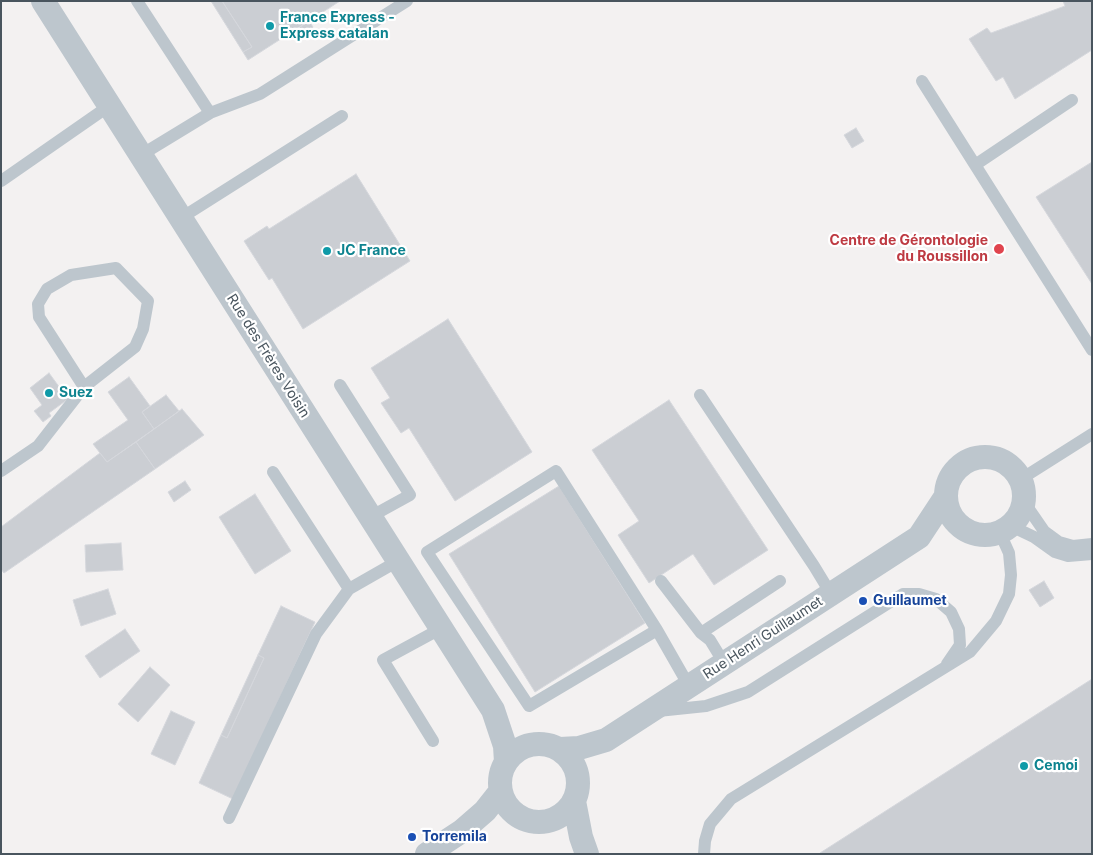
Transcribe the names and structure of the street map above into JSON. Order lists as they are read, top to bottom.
{
  "streets": {
    "street": ["Rue des Frères Voisin", "Rue Henri Guillaumet"]
  },
  "crossings": [
    ["Rue des Frères Voisin", "Rue Henri Guillaumet"]
  ],
  "places": [
    "France Express - Express catalan",
    "Centre de Gérontologie du Roussillon",
    "JC France",
    "Suez",
    "Guillaumet",
    "Cemoi",
    "Torremila"
  ]
}
